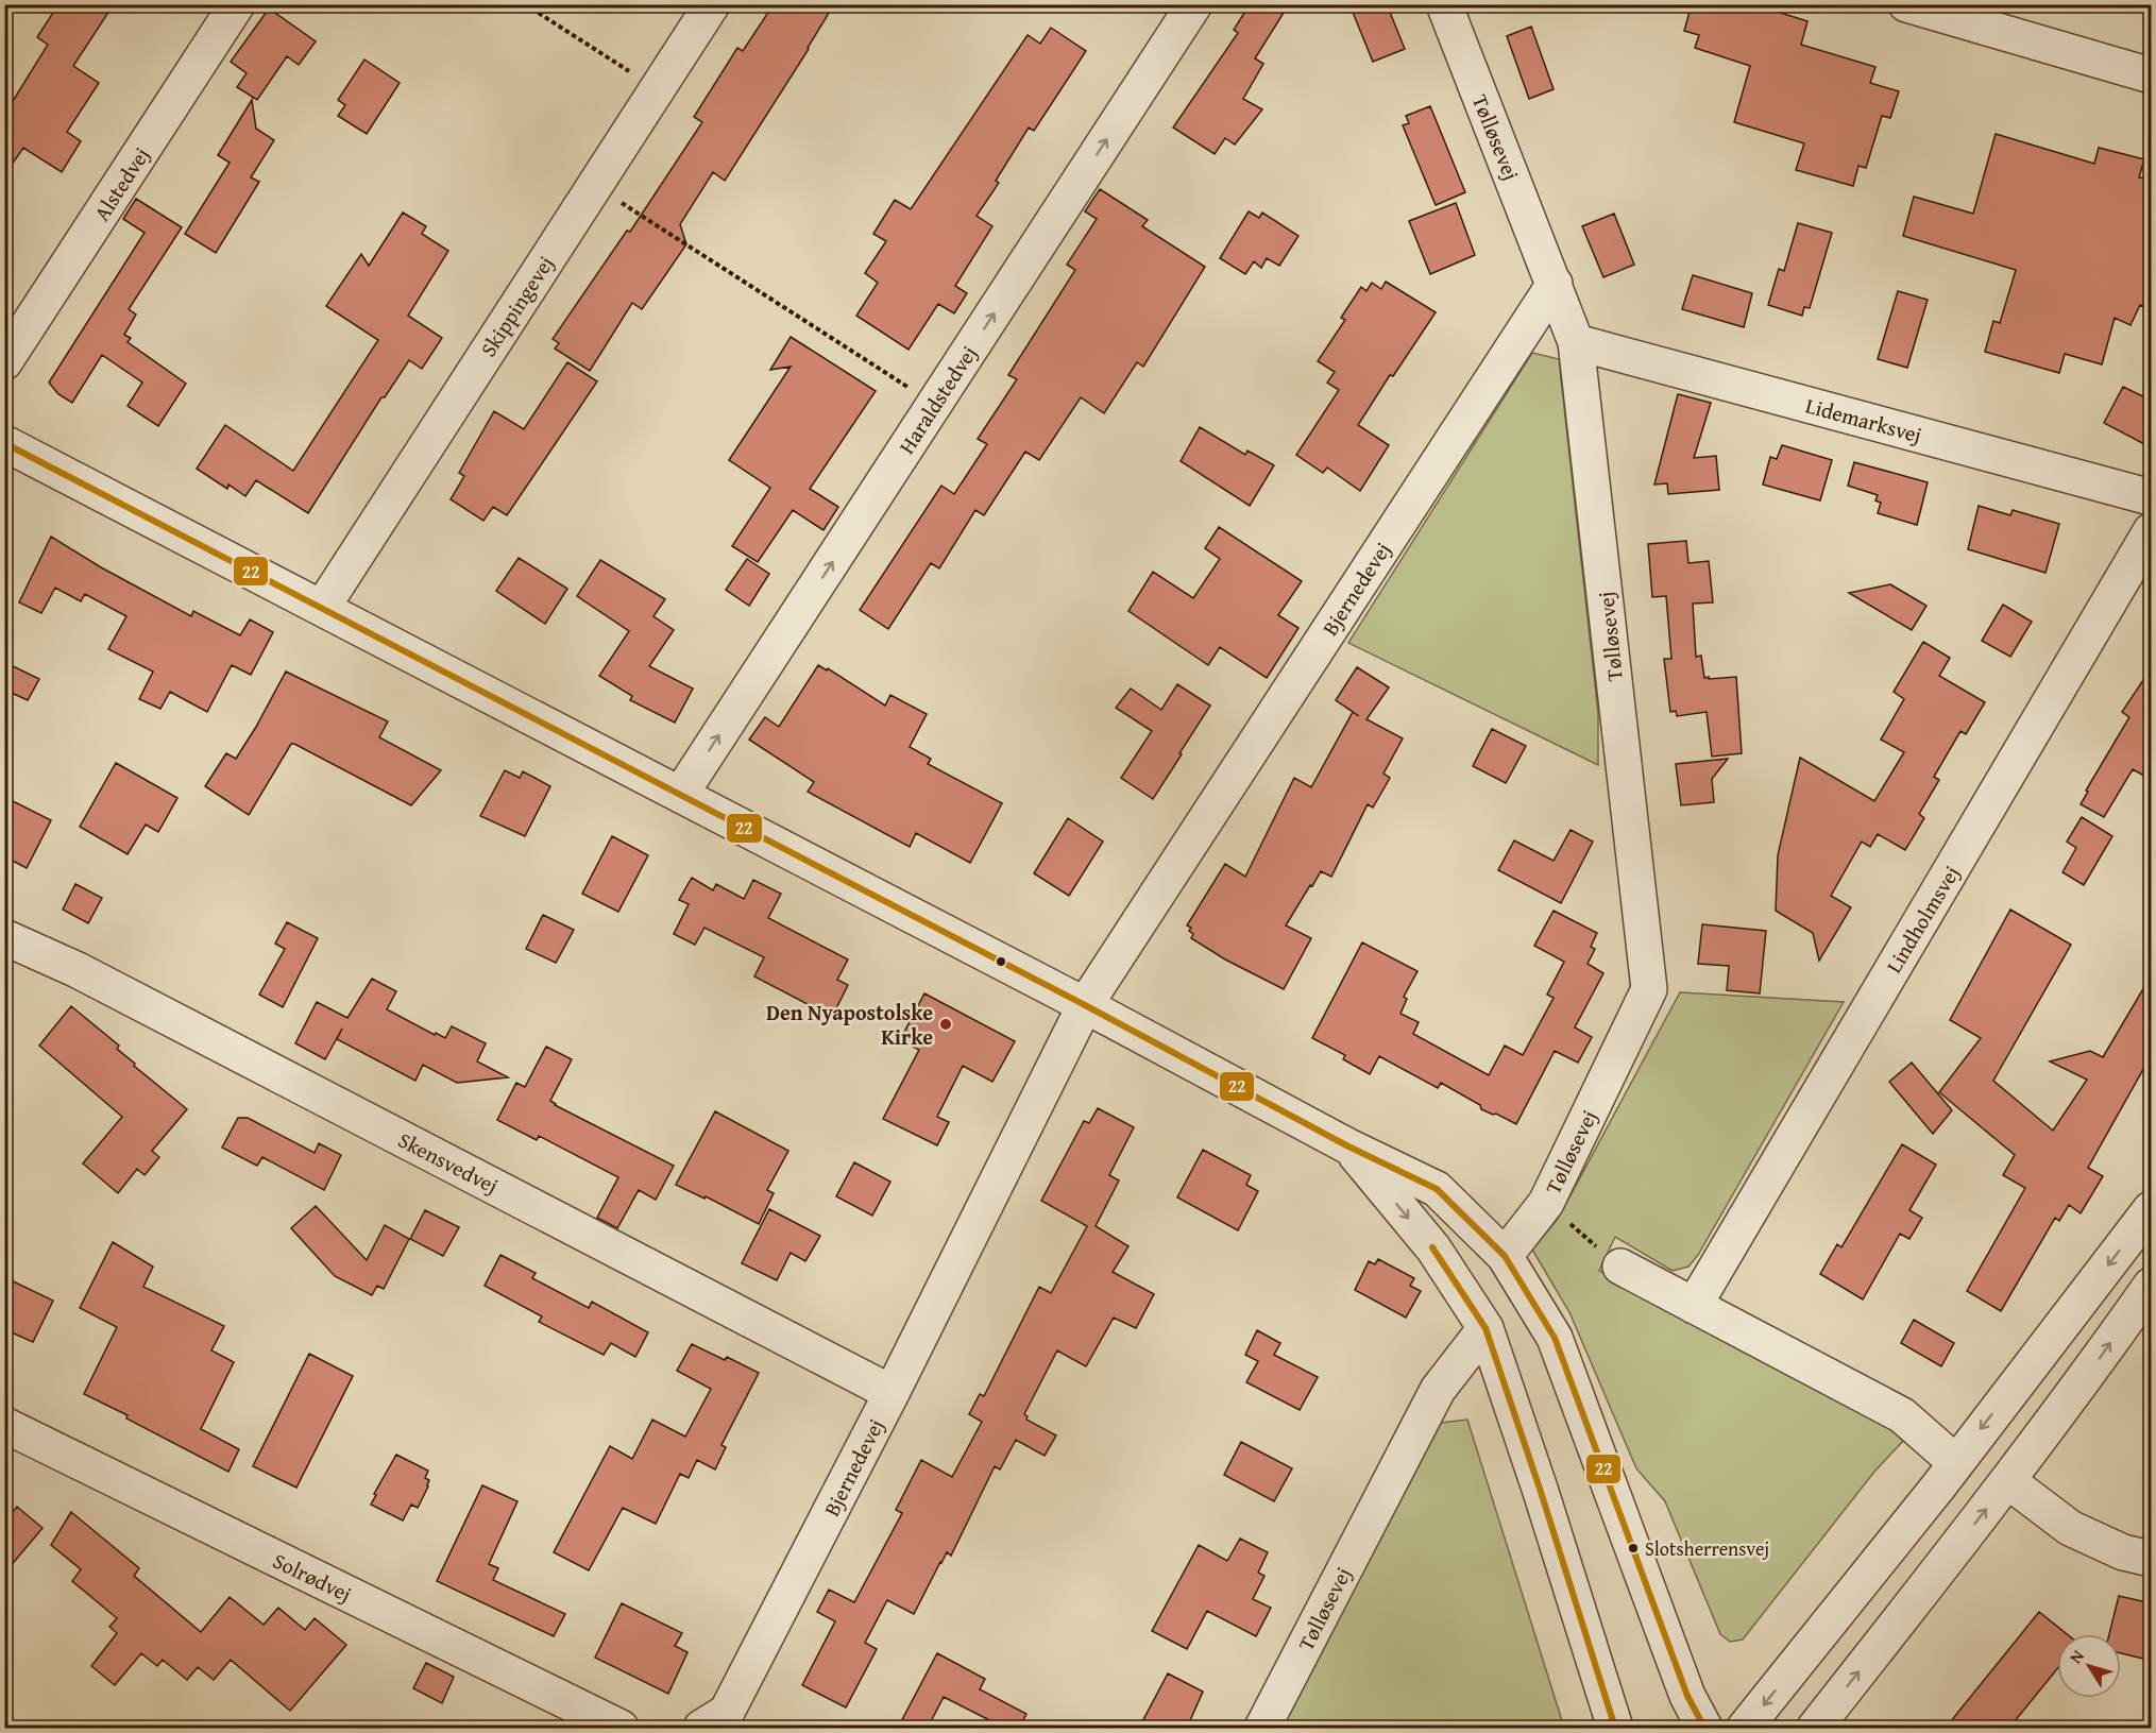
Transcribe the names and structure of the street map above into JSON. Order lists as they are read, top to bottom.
{
  "streets": {
    "street": [
      "Tølløsevej",
      "Alstedvej",
      "Skippingevej",
      "Haraldstedvej",
      "Lidemarksvej",
      "Bjernedevej",
      "Lindholmsvej",
      "Skensvedvej",
      "Solrødvej"
    ]
  },
  "crossings": [
    ["Tølløsevej", "Lidemarksvej"],
    ["Tølløsevej", "Bjernedevej"],
    ["Bjernedevej", "Skensvedvej"]
  ],
  "one_way": ["Haraldstedvej"],
  "places": ["Den Nyapostolske Kirke", "Slotsherrensvej"],
  "lines": ["transit line 22"],
  "north": "top left"
}
